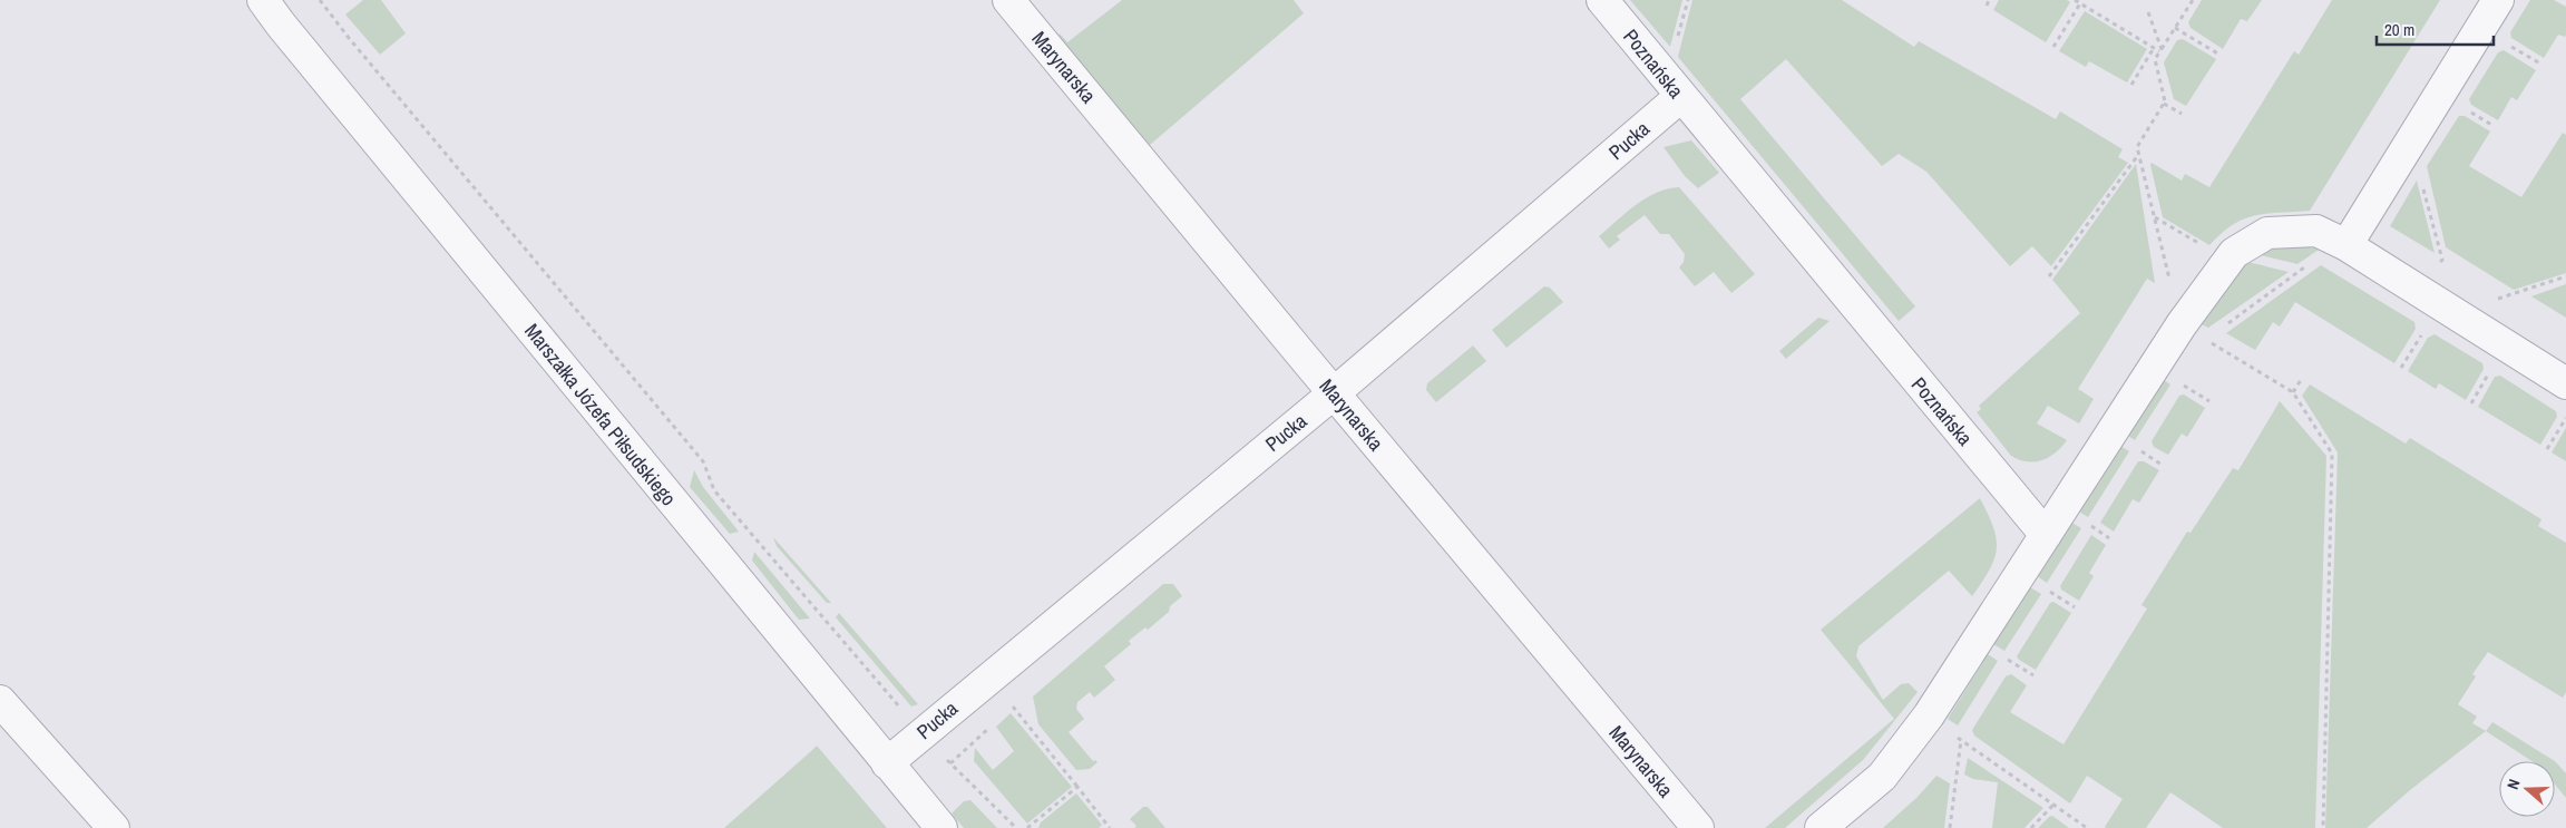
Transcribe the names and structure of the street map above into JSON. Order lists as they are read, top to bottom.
{
  "streets": {
    "street": [
      "Poznańska",
      "Marynarska",
      "Pucka",
      "Marszałka Józefa Piłsudskiego"
    ]
  },
  "crossings": [
    ["Poznańska", "Pucka"],
    ["Marynarska", "Pucka"],
    ["Pucka", "Marszałka Józefa Piłsudskiego"]
  ],
  "scale_bar": "20 m",
  "north": "left"
}
